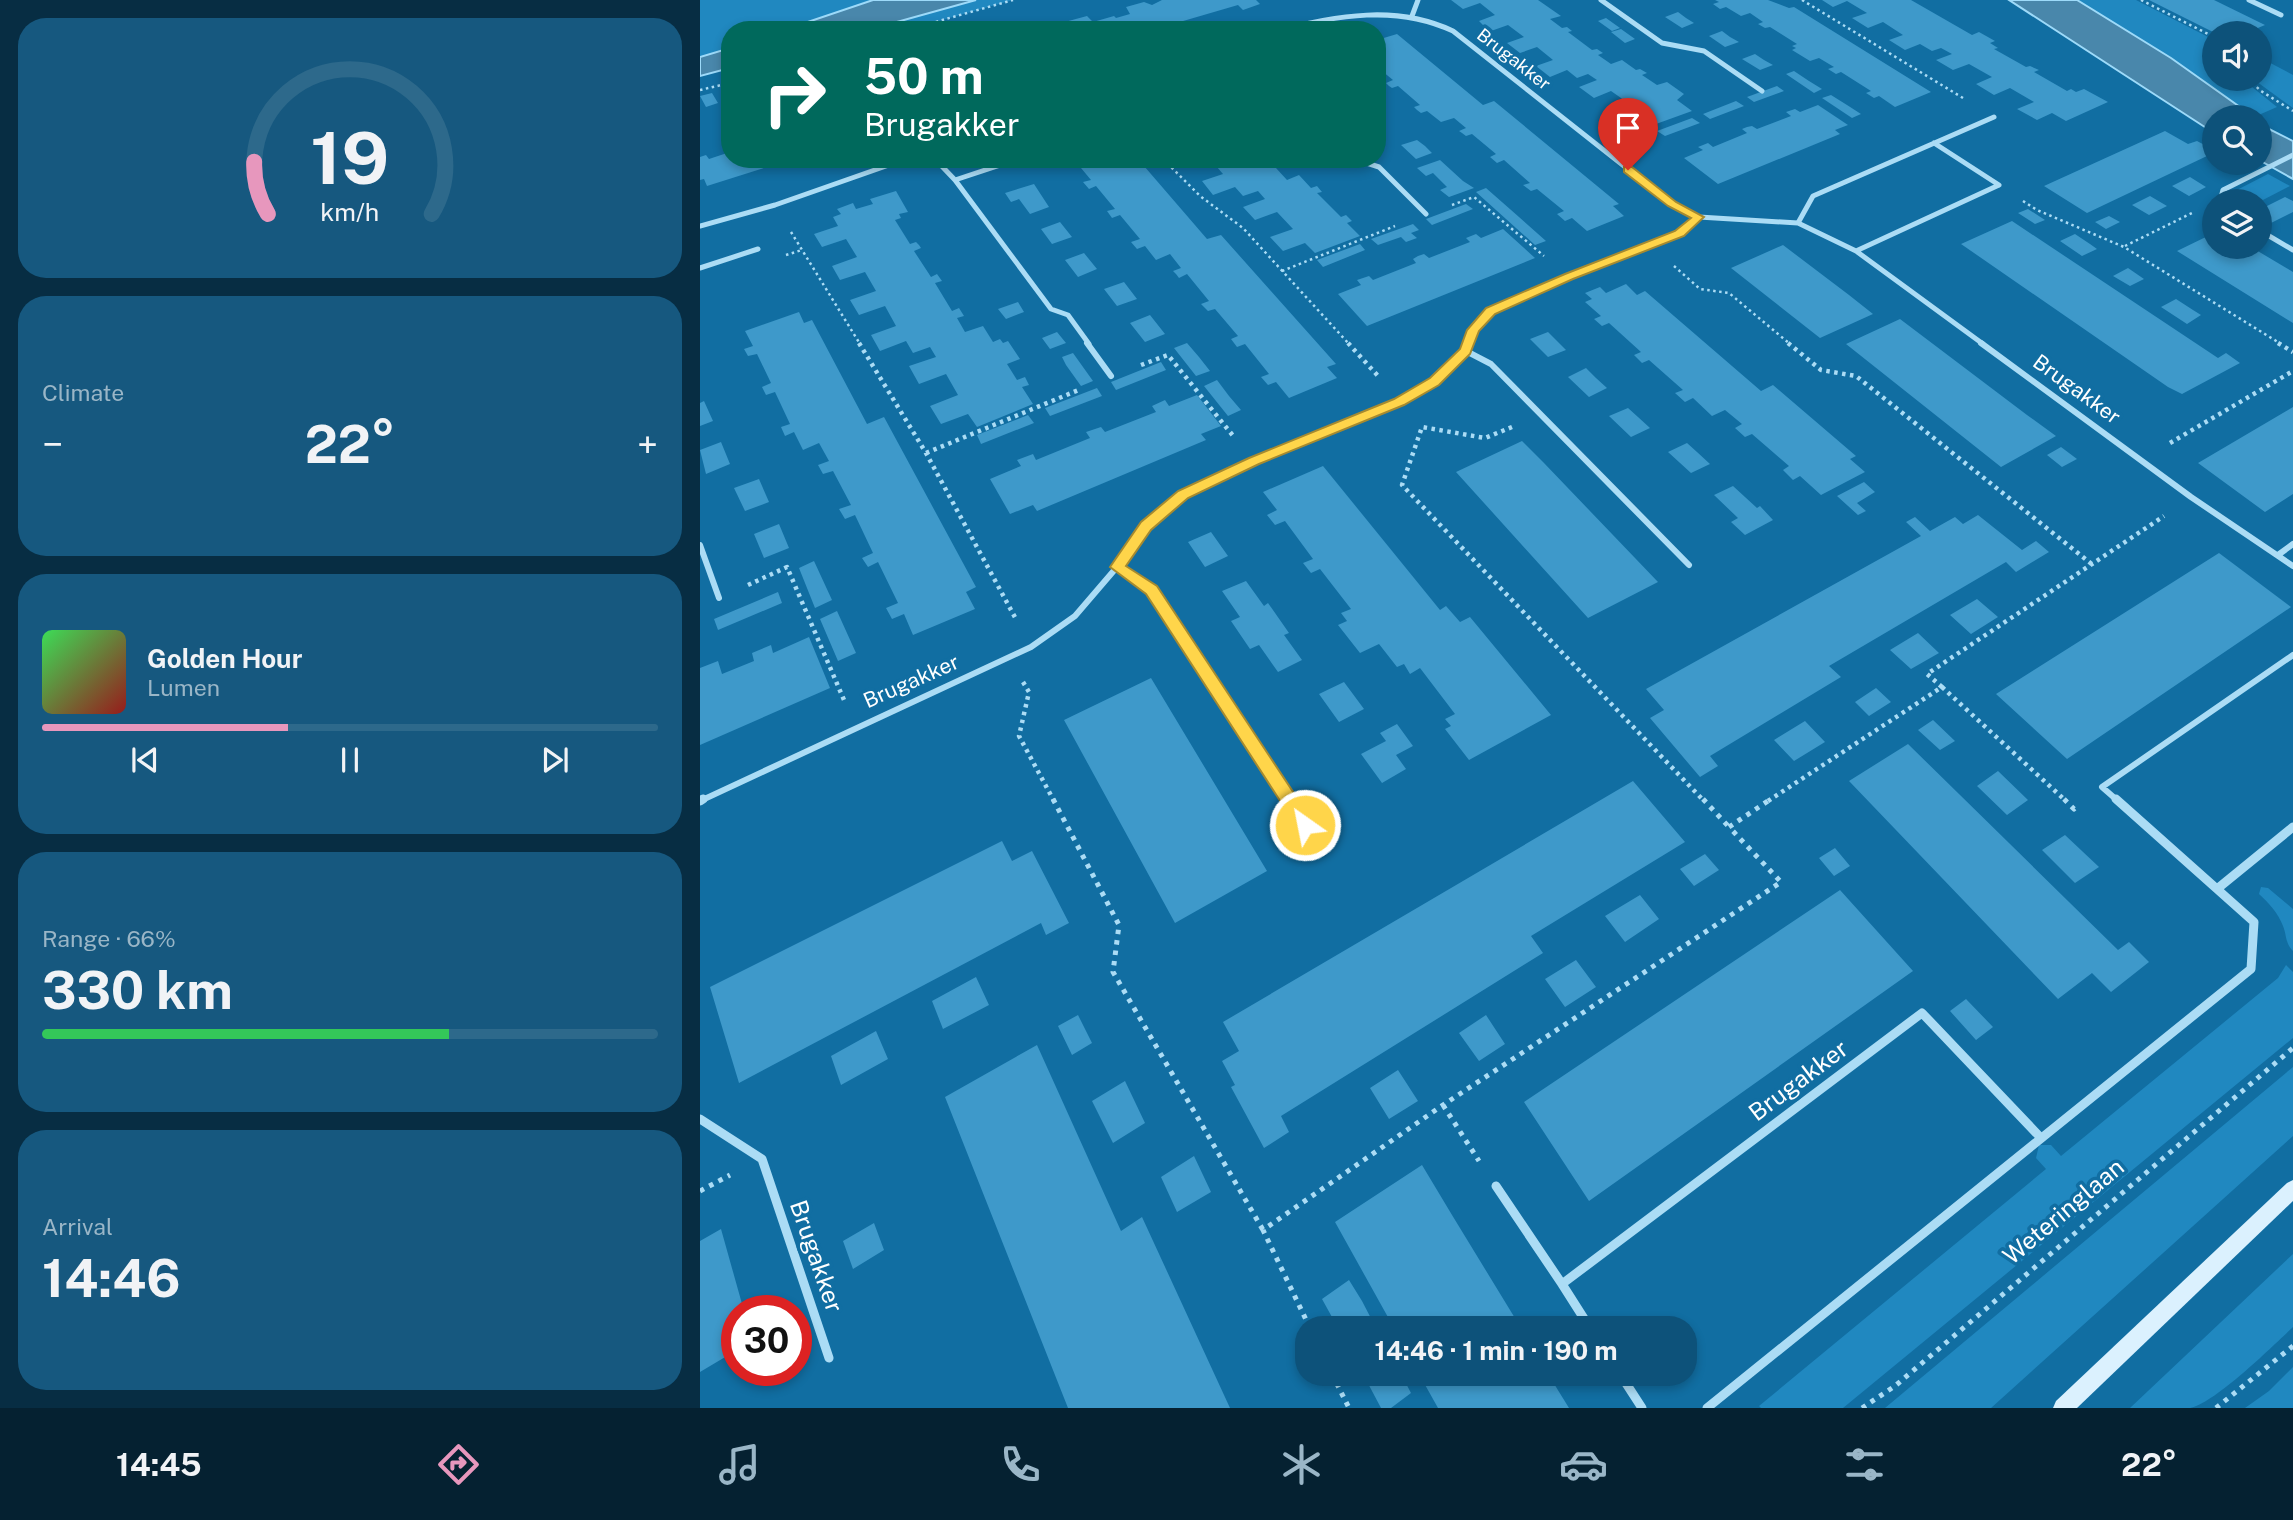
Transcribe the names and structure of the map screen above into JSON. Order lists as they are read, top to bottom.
{
  "streets": {
    "street": ["Brugakker"],
    "path": ["Weteringlaan"]
  },
  "page": {
    "turn": ["50 m", "Brugakker"],
    "tile": [
      "Climate",
      ["Range · 66%", "330 km"],
      ["Arrival", "14:46"]
    ],
    "heat": ["−", "22°", "+"],
    "song": ["Golden Hour", "Lumen"],
    "limit": "30",
    "trip": "14:46 · 1 min · 190 m",
    "tabs": ["14:45", "22°"],
    "gauge": ["19", "km/h"]
  }
}
